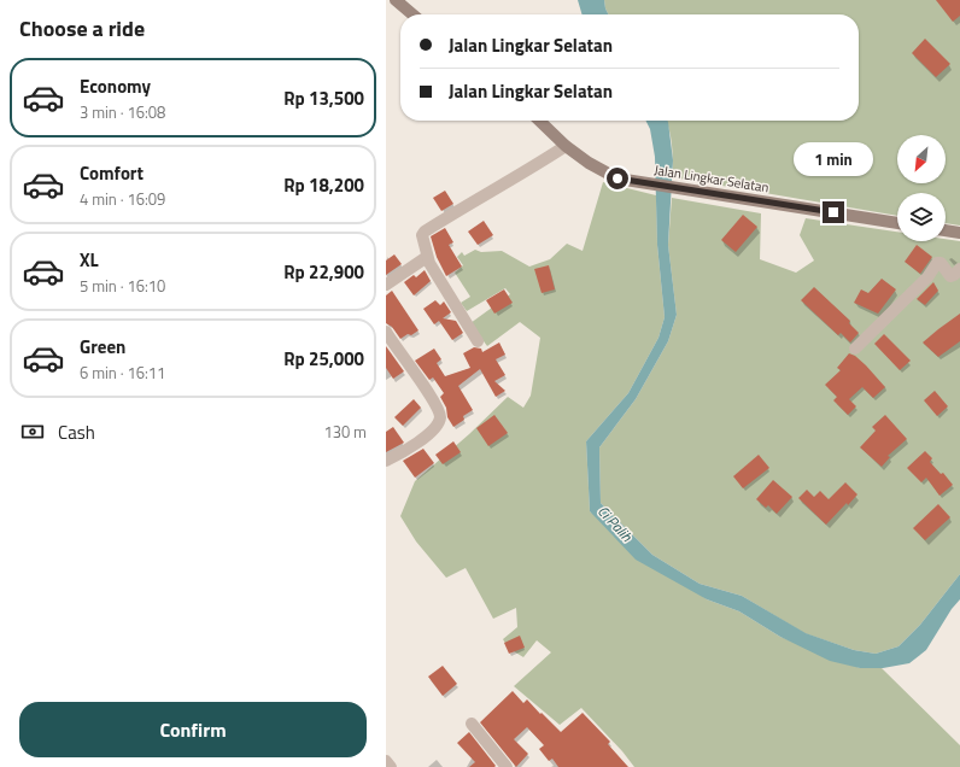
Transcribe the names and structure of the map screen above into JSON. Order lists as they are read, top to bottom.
{
  "streets": {
    "street": ["Jalan Lingkar Selatan"]
  },
  "water": ["Ci Palih"],
  "north": "bottom left",
  "page": {
    "heading": "Choose a ride",
    "banner": ["Jalan Lingkar Selatan", "Jalan Lingkar Selatan"],
    "list": [
      {
        "name": "Economy",
        "note": "3 min · 16:08",
        "value": "Rp 13,500"
      },
      {
        "name": "Comfort",
        "note": "4 min · 16:09",
        "value": "Rp 18,200"
      },
      {
        "name": "XL",
        "note": "5 min · 16:10",
        "value": "Rp 22,900"
      },
      {
        "name": "Green",
        "note": "6 min · 16:11",
        "value": "Rp 25,000"
      }
    ],
    "bubble": "1 min",
    "pay": ["Cash", "130 m"],
    "buttons": "Confirm"
  }
}
